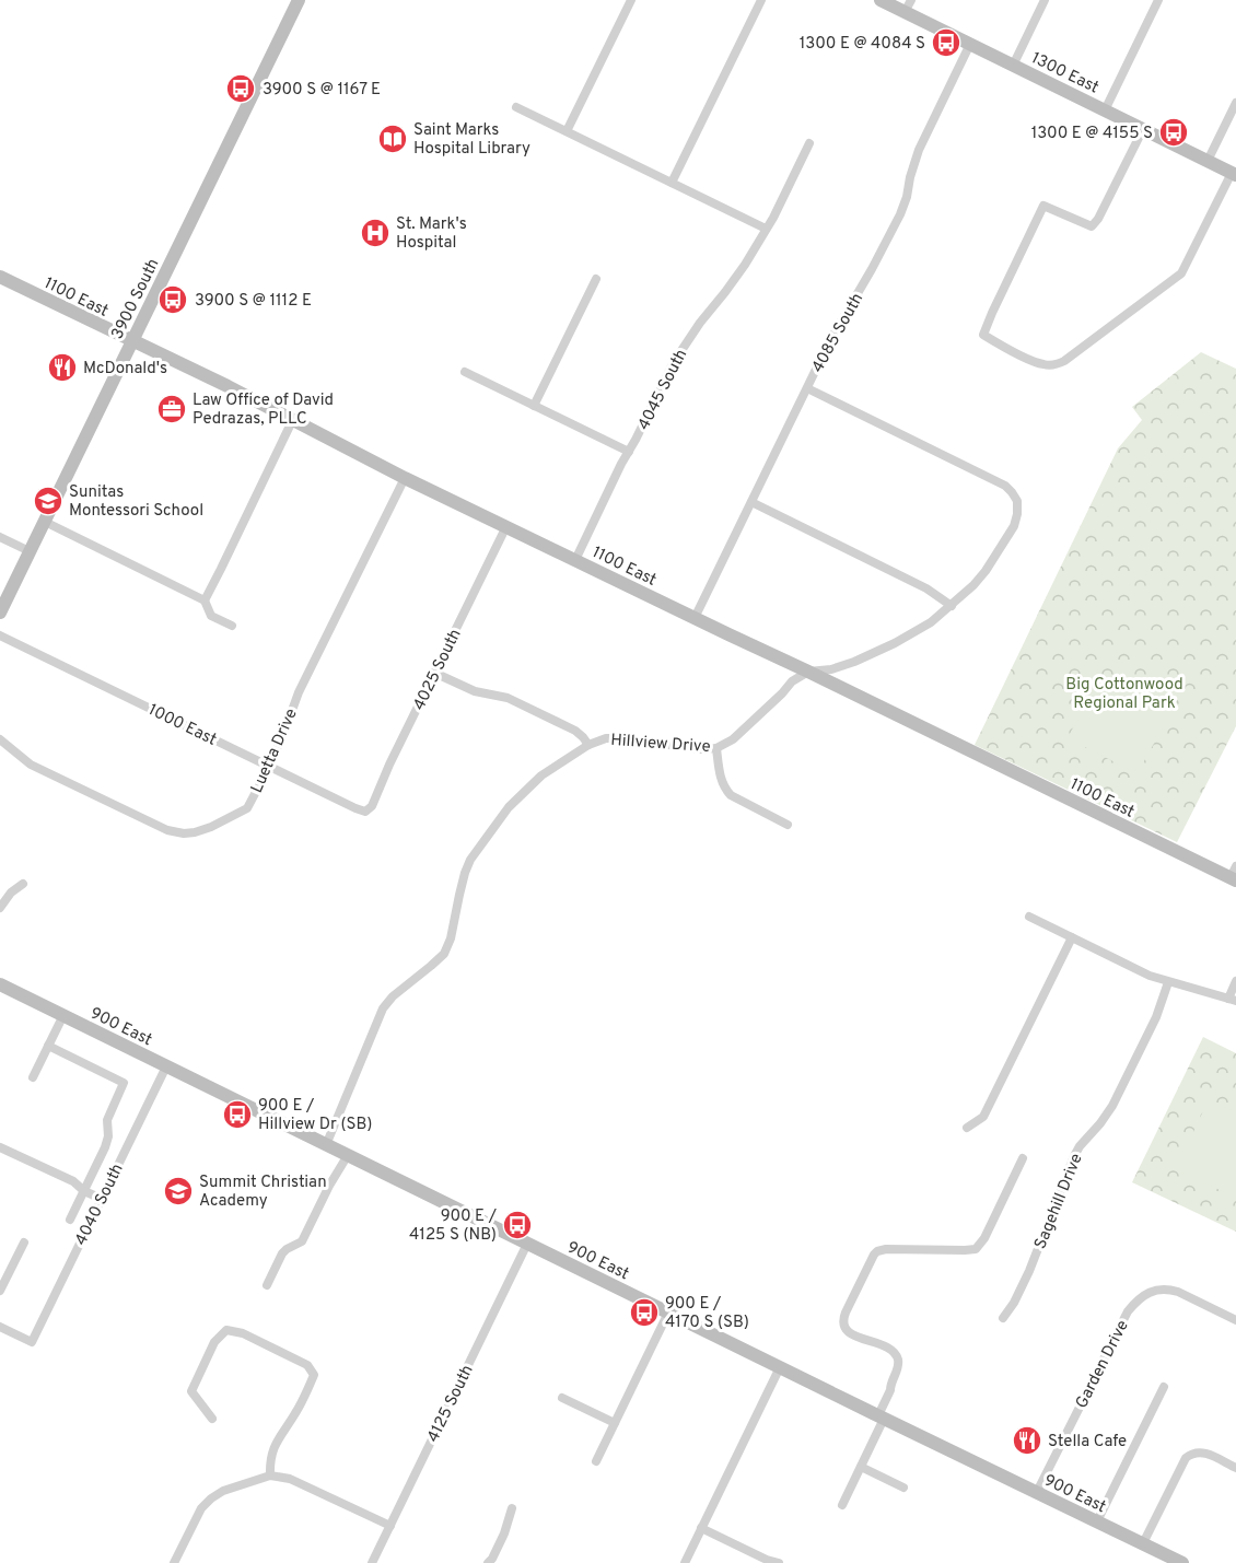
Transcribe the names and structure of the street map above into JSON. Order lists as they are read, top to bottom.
{
  "streets": {
    "main road": [
      "1300 East",
      "1100 East",
      "3900 South",
      "900 East"
    ],
    "street": [
      "4085 South",
      "4045 South",
      "4025 South",
      "1000 East",
      "Hillview Drive",
      "Luetta Drive",
      "Sagehill Drive",
      "4040 South",
      "Garden Drive",
      "4125 South"
    ]
  },
  "crossings": [
    ["1300 East", "4085 South"],
    ["1100 East", "3900 South"],
    ["1100 East", "4085 South"],
    ["1100 East", "4045 South"],
    ["1100 East", "4025 South"],
    ["1100 East", "Hillview Drive"],
    ["1100 East", "Luetta Drive"],
    ["4085 South", "Hillview Drive"],
    ["4025 South", "1000 East"],
    ["1000 East", "Luetta Drive"],
    ["Hillview Drive", "900 East"],
    ["900 East", "4040 South"],
    ["900 East", "Garden Drive"],
    ["900 East", "4125 South"]
  ],
  "parks": ["Big Cottonwood Regional Park"],
  "places": {
    "bus stop": [
      "1300 E @ 4084 S",
      "3900 S @ 1167 E",
      "1300 E @ 4155 S",
      "3900 S @ 1112 E",
      "900 E / Hillview Dr (SB)",
      "900 E / 4125 S (NB)",
      "900 E / 4170 S (SB)"
    ],
    "library": ["Saint Marks Hospital Library"],
    "hospital": ["St. Mark's Hospital"],
    "restaurant": ["McDonald's", "Stella Cafe"],
    "office": ["Law Office of David Pedrazas, PLLC"],
    "school or university": ["Sunitas Montessori School", "Summit Christian Academy"]
  }
}
